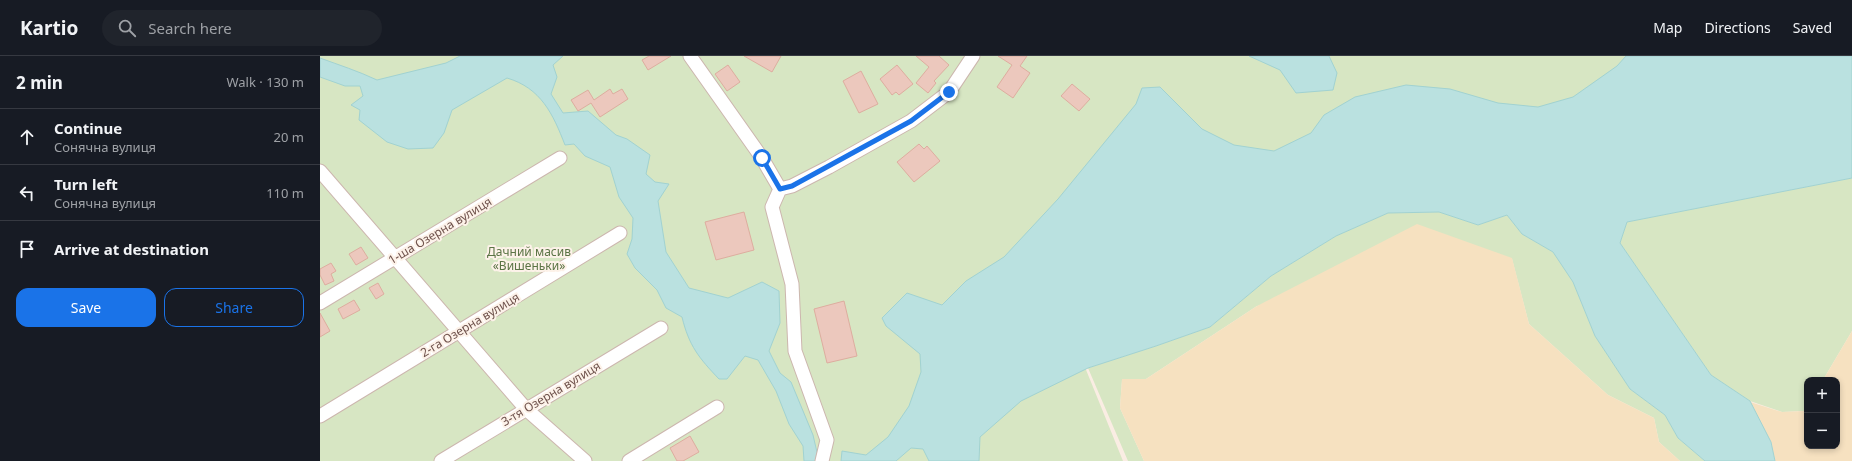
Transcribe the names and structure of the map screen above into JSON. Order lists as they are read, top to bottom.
{
  "streets": {
    "street": ["1-ша Озерна вулиця", "2-га Озерна вулиця", "3-тя Озерна вулиця"]
  },
  "parks": ["Дачний масив «Вишеньки»"],
  "page": {
    "header": "Kartio",
    "search": "Search here",
    "nav": ["Map", "Directions", "Saved"],
    "heading": ["2 min", "Walk · 130 m"],
    "list": [
      ["Continue", "Сонячна вулиця", "20 m"],
      ["Turn left", "Сонячна вулиця", "110 m"],
      "Arrive at destination"
    ],
    "buttons": ["Save", "Share"],
    "map_buttons": ["+", "−"]
  }
}
